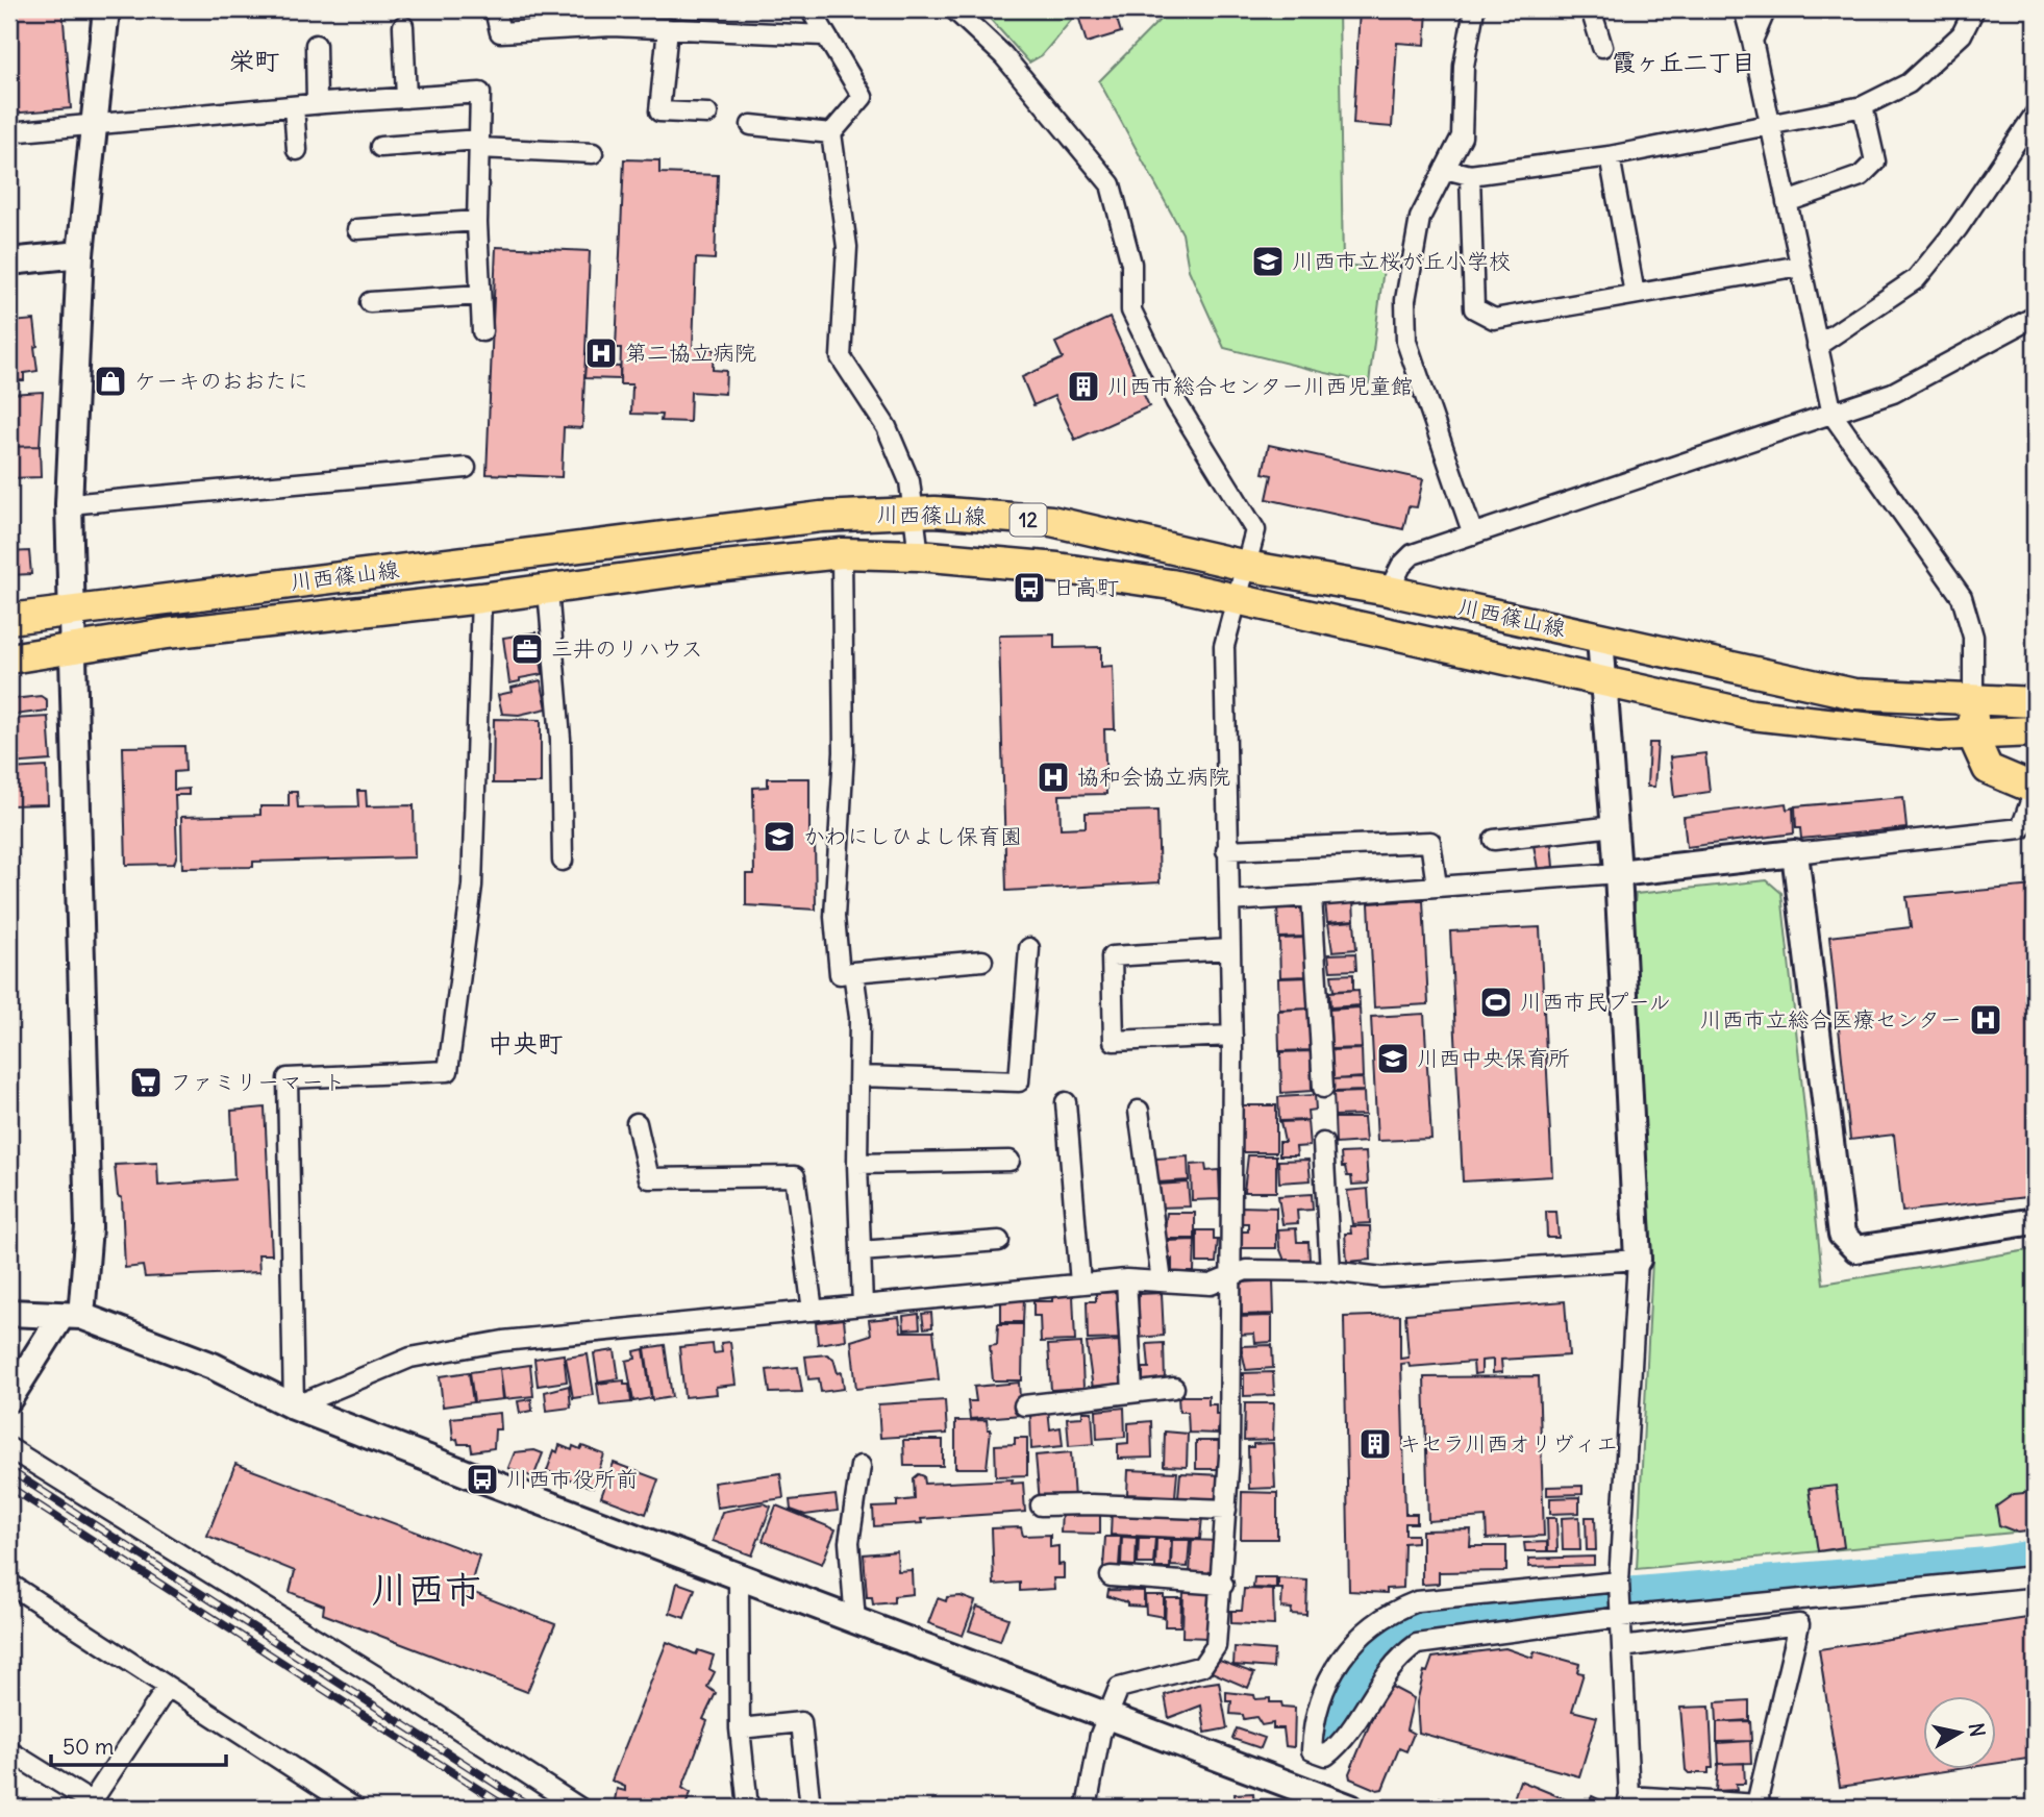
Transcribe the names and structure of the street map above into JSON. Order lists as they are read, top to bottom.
{
  "streets": {
    "main road": ["川西篠山線", "12"]
  },
  "districts": [
    "栄町",
    "霞ヶ丘二丁目",
    "中央町",
    "川西市"
  ],
  "places": {
    "school or university": ["川西市立桜が丘小学校", "かわにしひよし保育園", "川西中央保育所"],
    "hospital": ["第二協立病院", "協和会協立病院", "川西市立総合医療センター"],
    "shop": ["ケーキのおおたに"],
    "building": ["川西市総合センター川西児童館", "キセラ川西オリヴィエ"],
    "bus stop": ["日高町", "川西市役所前"],
    "office": ["三井のリハウス"],
    "sports": ["川西市民プール"],
    "supermarket": ["ファミリーマート"]
  },
  "scale_bar": "50 m",
  "north": "right"
}
